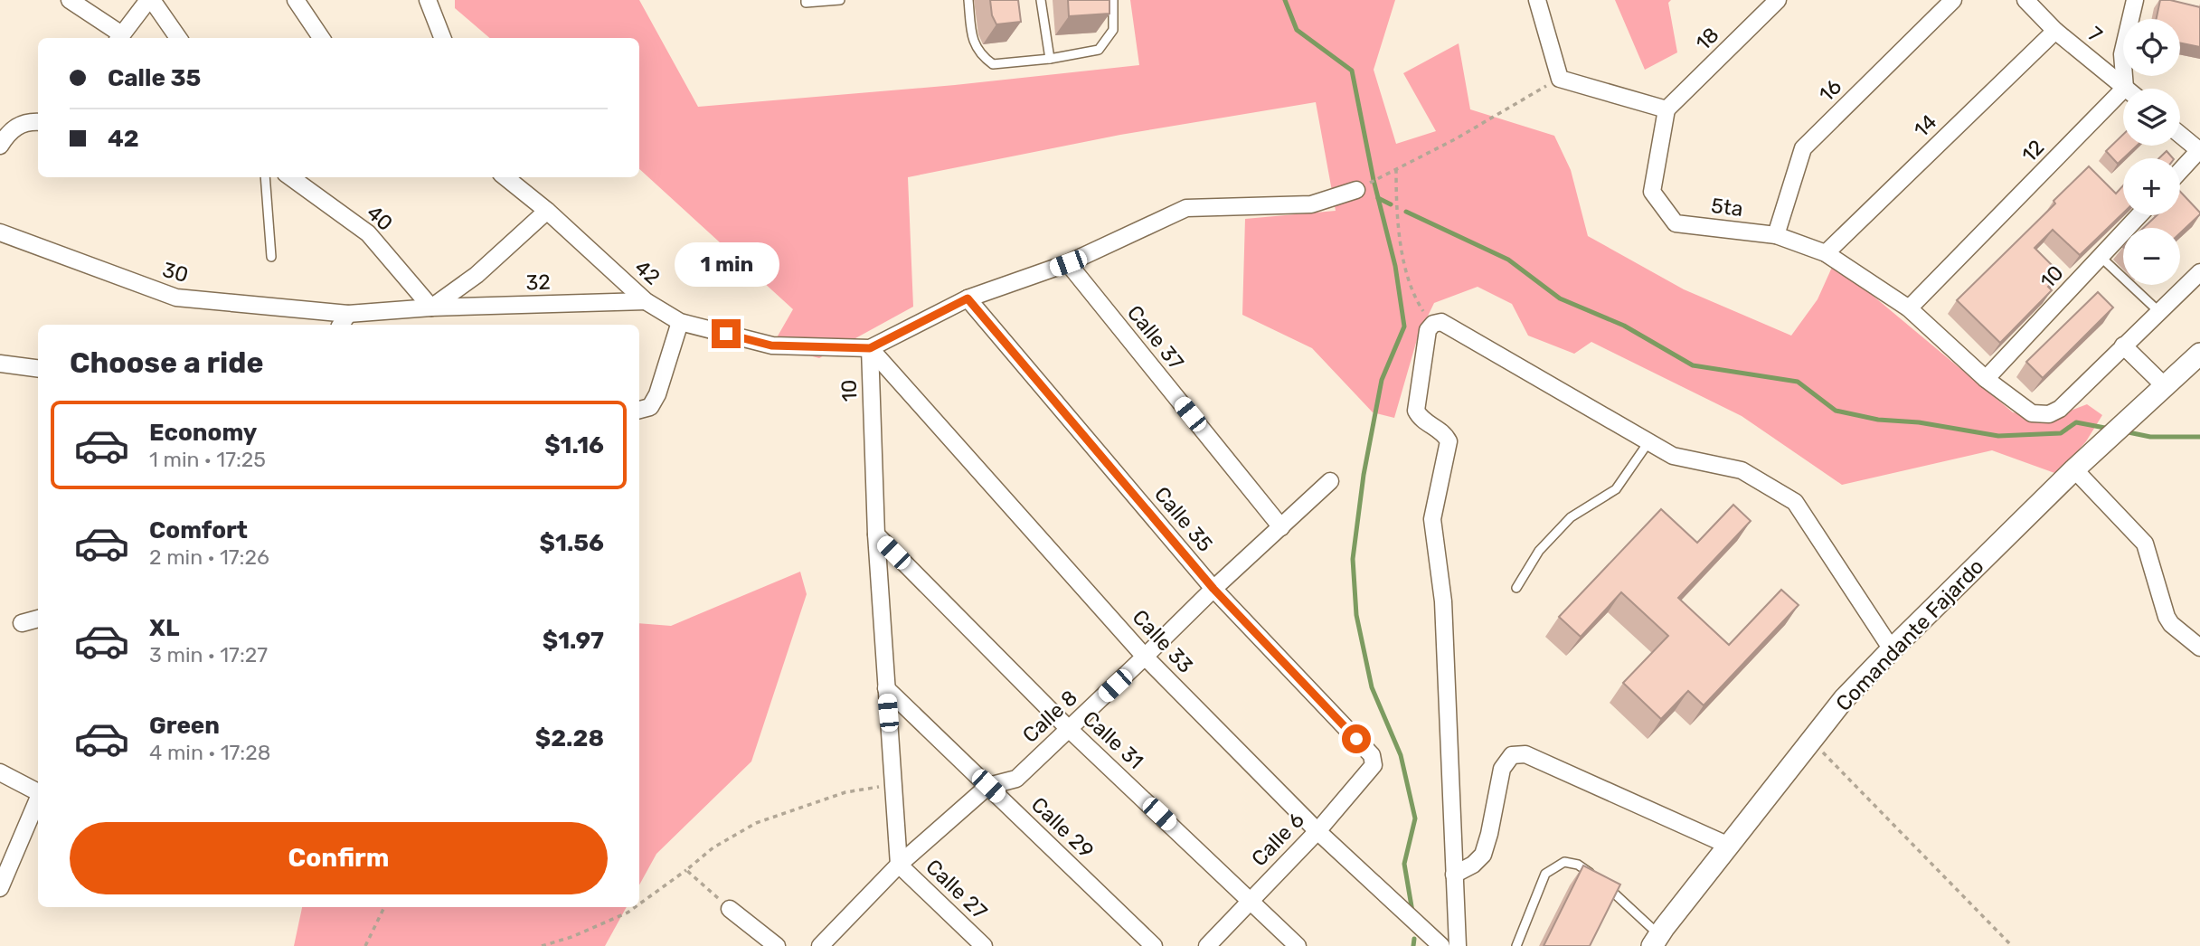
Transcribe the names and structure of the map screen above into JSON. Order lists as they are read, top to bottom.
{
  "streets": {
    "street": [
      "7",
      "18",
      "16",
      "14",
      "12",
      "5ta",
      "40",
      "30",
      "42",
      "10",
      "32",
      "Calle 37",
      "Calle 35",
      "Comandante Fajardo",
      "Calle 33",
      "Calle 8",
      "Calle 31",
      "Calle 29",
      "Calle 6",
      "Calle 27"
    ]
  },
  "crossings": [
    ["7", "14"],
    ["7", "12"],
    ["18", "5ta"],
    ["16", "5ta"],
    ["14", "5ta"],
    ["12", "5ta"],
    ["5ta", "10"],
    ["40", "30"],
    ["40", "32"],
    ["30", "32"],
    ["42", "10"],
    ["42", "32"],
    ["42", "Calle 33"],
    ["10", "Calle 33"],
    ["10", "Calle 8"],
    ["10", "Calle 31"],
    ["10", "Calle 29"],
    ["10", "Calle 27"],
    ["Calle 37", "Calle 8"],
    ["Calle 35", "Calle 8"],
    ["Calle 35", "Calle 6"],
    ["Calle 33", "Calle 8"],
    ["Calle 33", "Calle 6"],
    ["Calle 8", "Calle 31"],
    ["Calle 8", "Calle 29"],
    ["Calle 8", "Calle 27"],
    ["Calle 31", "Calle 6"]
  ],
  "page": {
    "map_buttons": ["+", "−"],
    "banner": ["Calle 35", "42"],
    "bubble": "1 min",
    "heading": "Choose a ride",
    "list": [
      {
        "name": "Economy",
        "note": "1 min · 17:25",
        "value": "$1.16"
      },
      {
        "name": "Comfort",
        "note": "2 min · 17:26",
        "value": "$1.56"
      },
      {
        "name": "XL",
        "note": "3 min · 17:27",
        "value": "$1.97"
      },
      {
        "name": "Green",
        "note": "4 min · 17:28",
        "value": "$2.28"
      }
    ],
    "buttons": "Confirm"
  }
}
